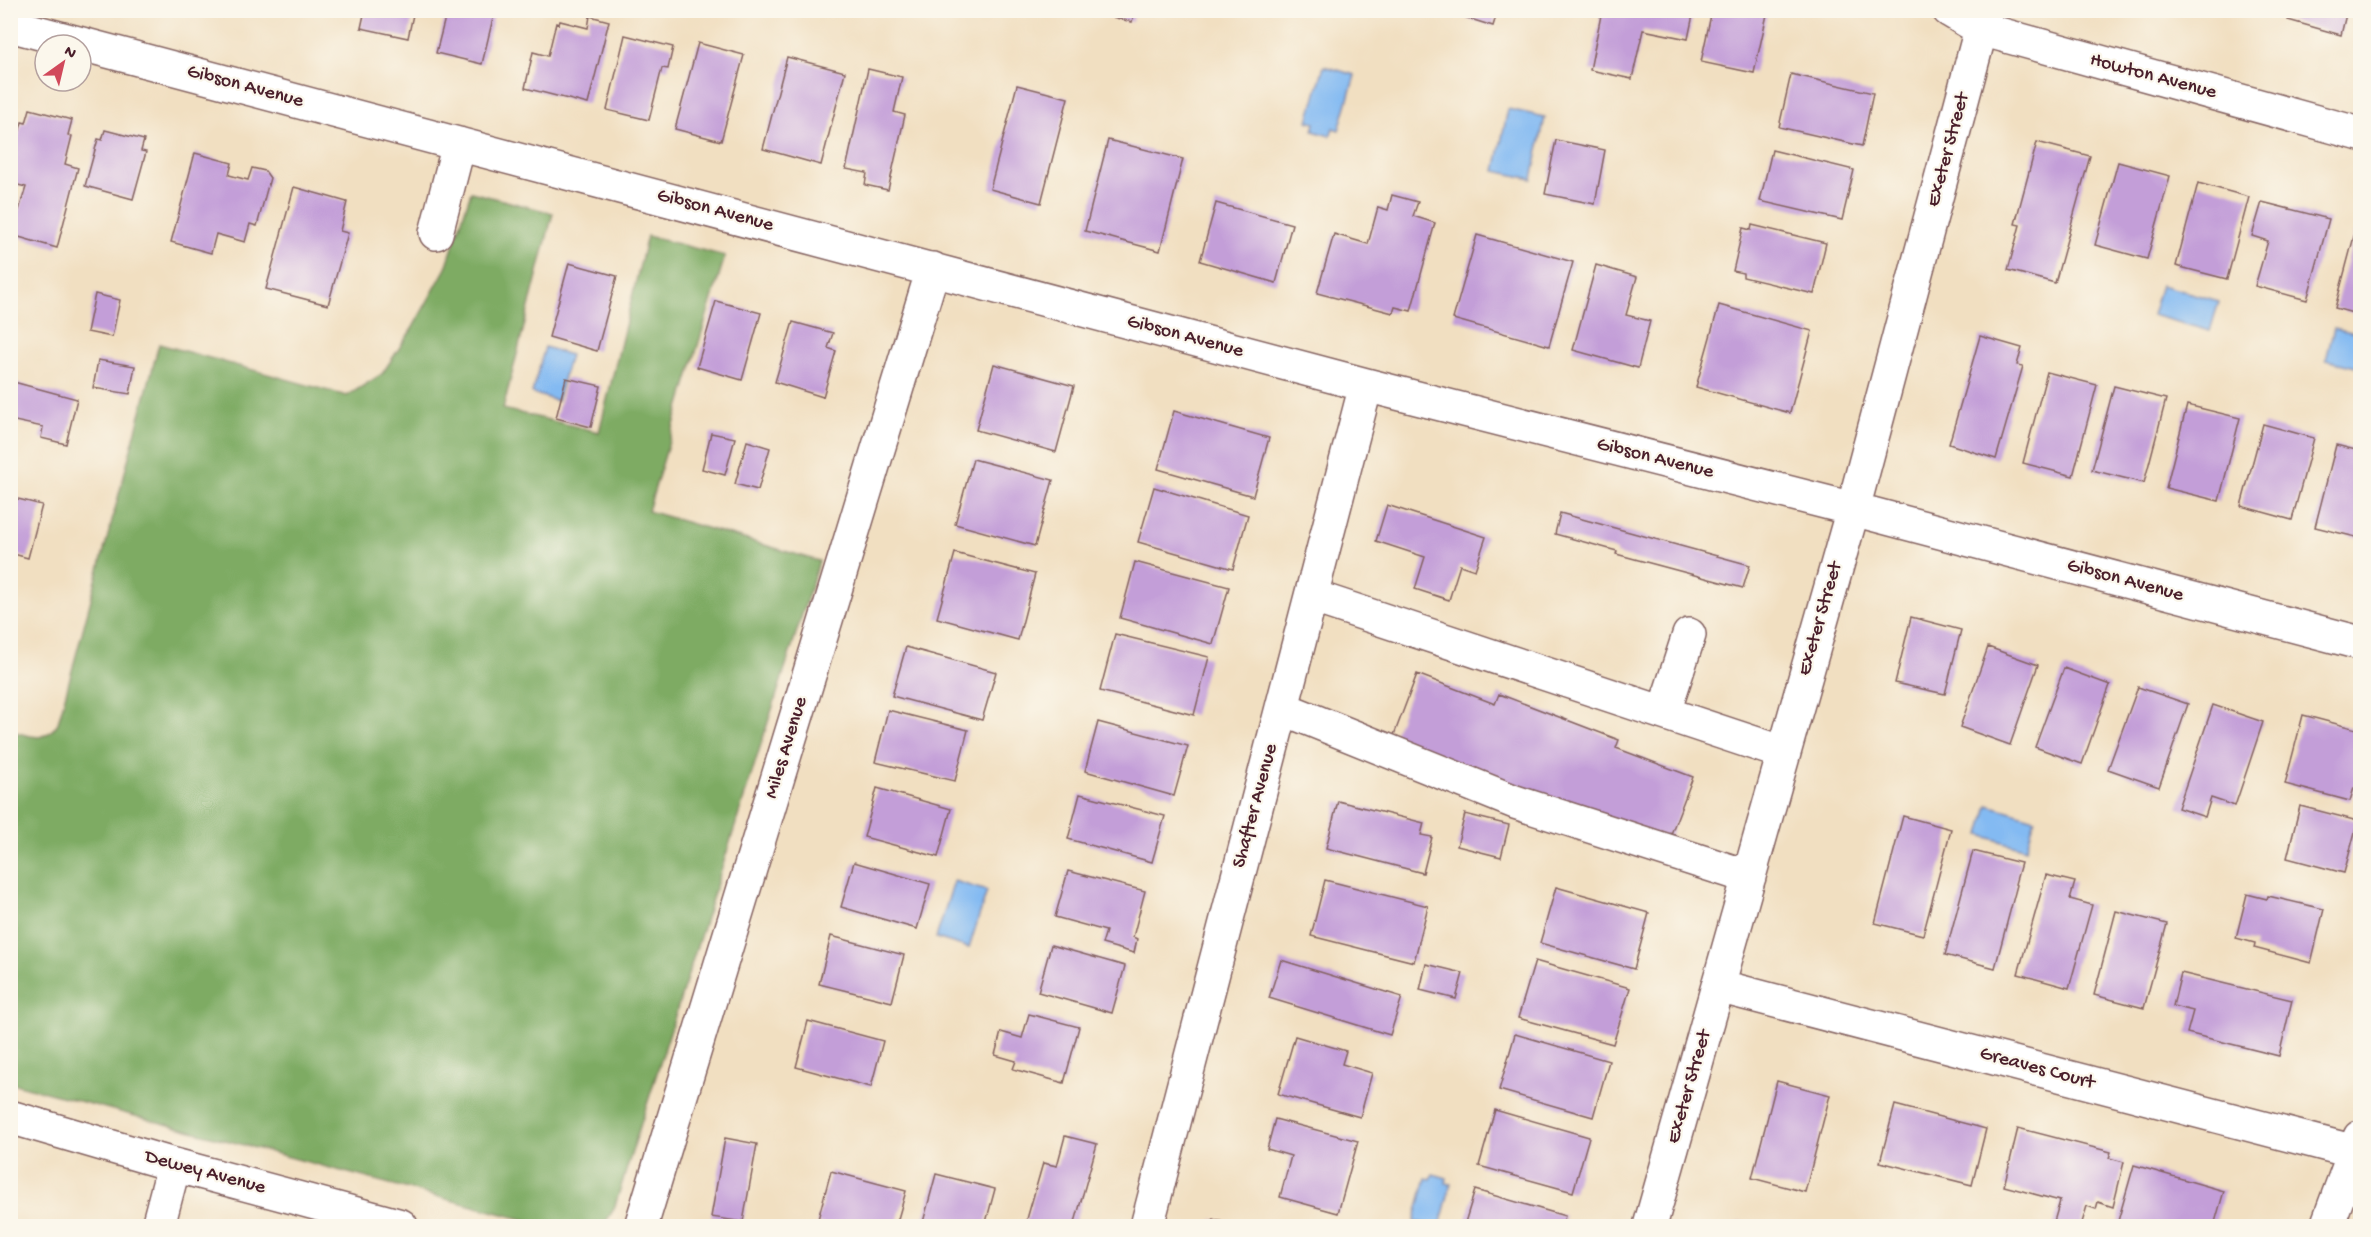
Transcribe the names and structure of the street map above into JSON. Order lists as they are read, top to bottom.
{
  "streets": {
    "street": [
      "Howton Avenue",
      "Gibson Avenue",
      "Exeter Street",
      "Miles Avenue",
      "Shafter Avenue",
      "Greaves Court",
      "Dewey Avenue"
    ]
  },
  "crossings": [
    ["Howton Avenue", "Exeter Street"],
    ["Gibson Avenue", "Exeter Street"],
    ["Gibson Avenue", "Miles Avenue"],
    ["Gibson Avenue", "Shafter Avenue"],
    ["Exeter Street", "Greaves Court"]
  ],
  "north": "top right"
}
